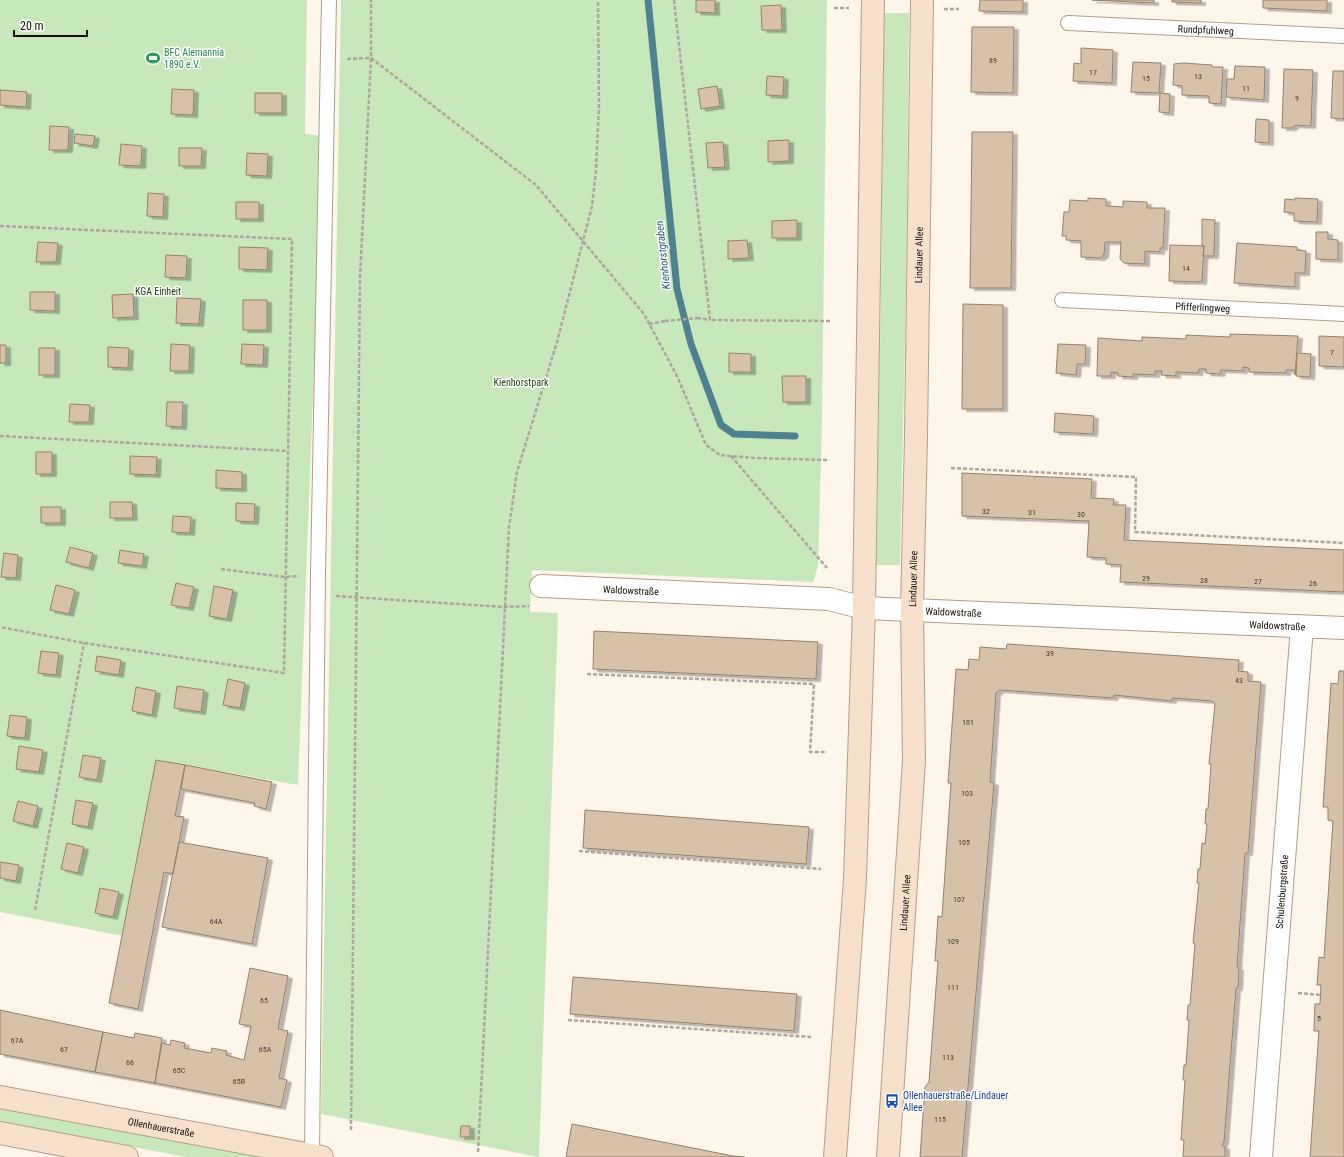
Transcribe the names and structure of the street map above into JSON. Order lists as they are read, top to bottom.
{
  "streets": {
    "main road": ["Lindauer Allee", "Ollenhauerstraße"],
    "street": ["Waldowstraße", "Schulenburgstraße"],
    "lane": ["Rundpfuhlweg", "Pfifferlingweg"]
  },
  "crossings": [
    ["Lindauer Allee", "Waldowstraße"],
    ["Waldowstraße", "Schulenburgstraße"]
  ],
  "water": ["Kienhorstgraben"],
  "parks": ["KGA Einheit", "Kienhorstpark"],
  "places": {
    "sports": ["BFC Alemannia 1890 e.V."],
    "bus stop": ["Ollenhauerstraße/Lindauer Allee"]
  },
  "house_numbers": [
    "89",
    "17",
    "13",
    "15",
    "11",
    "9",
    "14",
    "7",
    "32",
    "31",
    "30",
    "29",
    "28",
    "27",
    "26",
    "39",
    "43",
    "101",
    "103",
    "105",
    "107",
    "64A",
    "109",
    "111",
    "65",
    "5",
    "67A",
    "67",
    "65A",
    "113",
    "66",
    "65C",
    "65B",
    "115"
  ],
  "scale_bar": "20 m"
}
